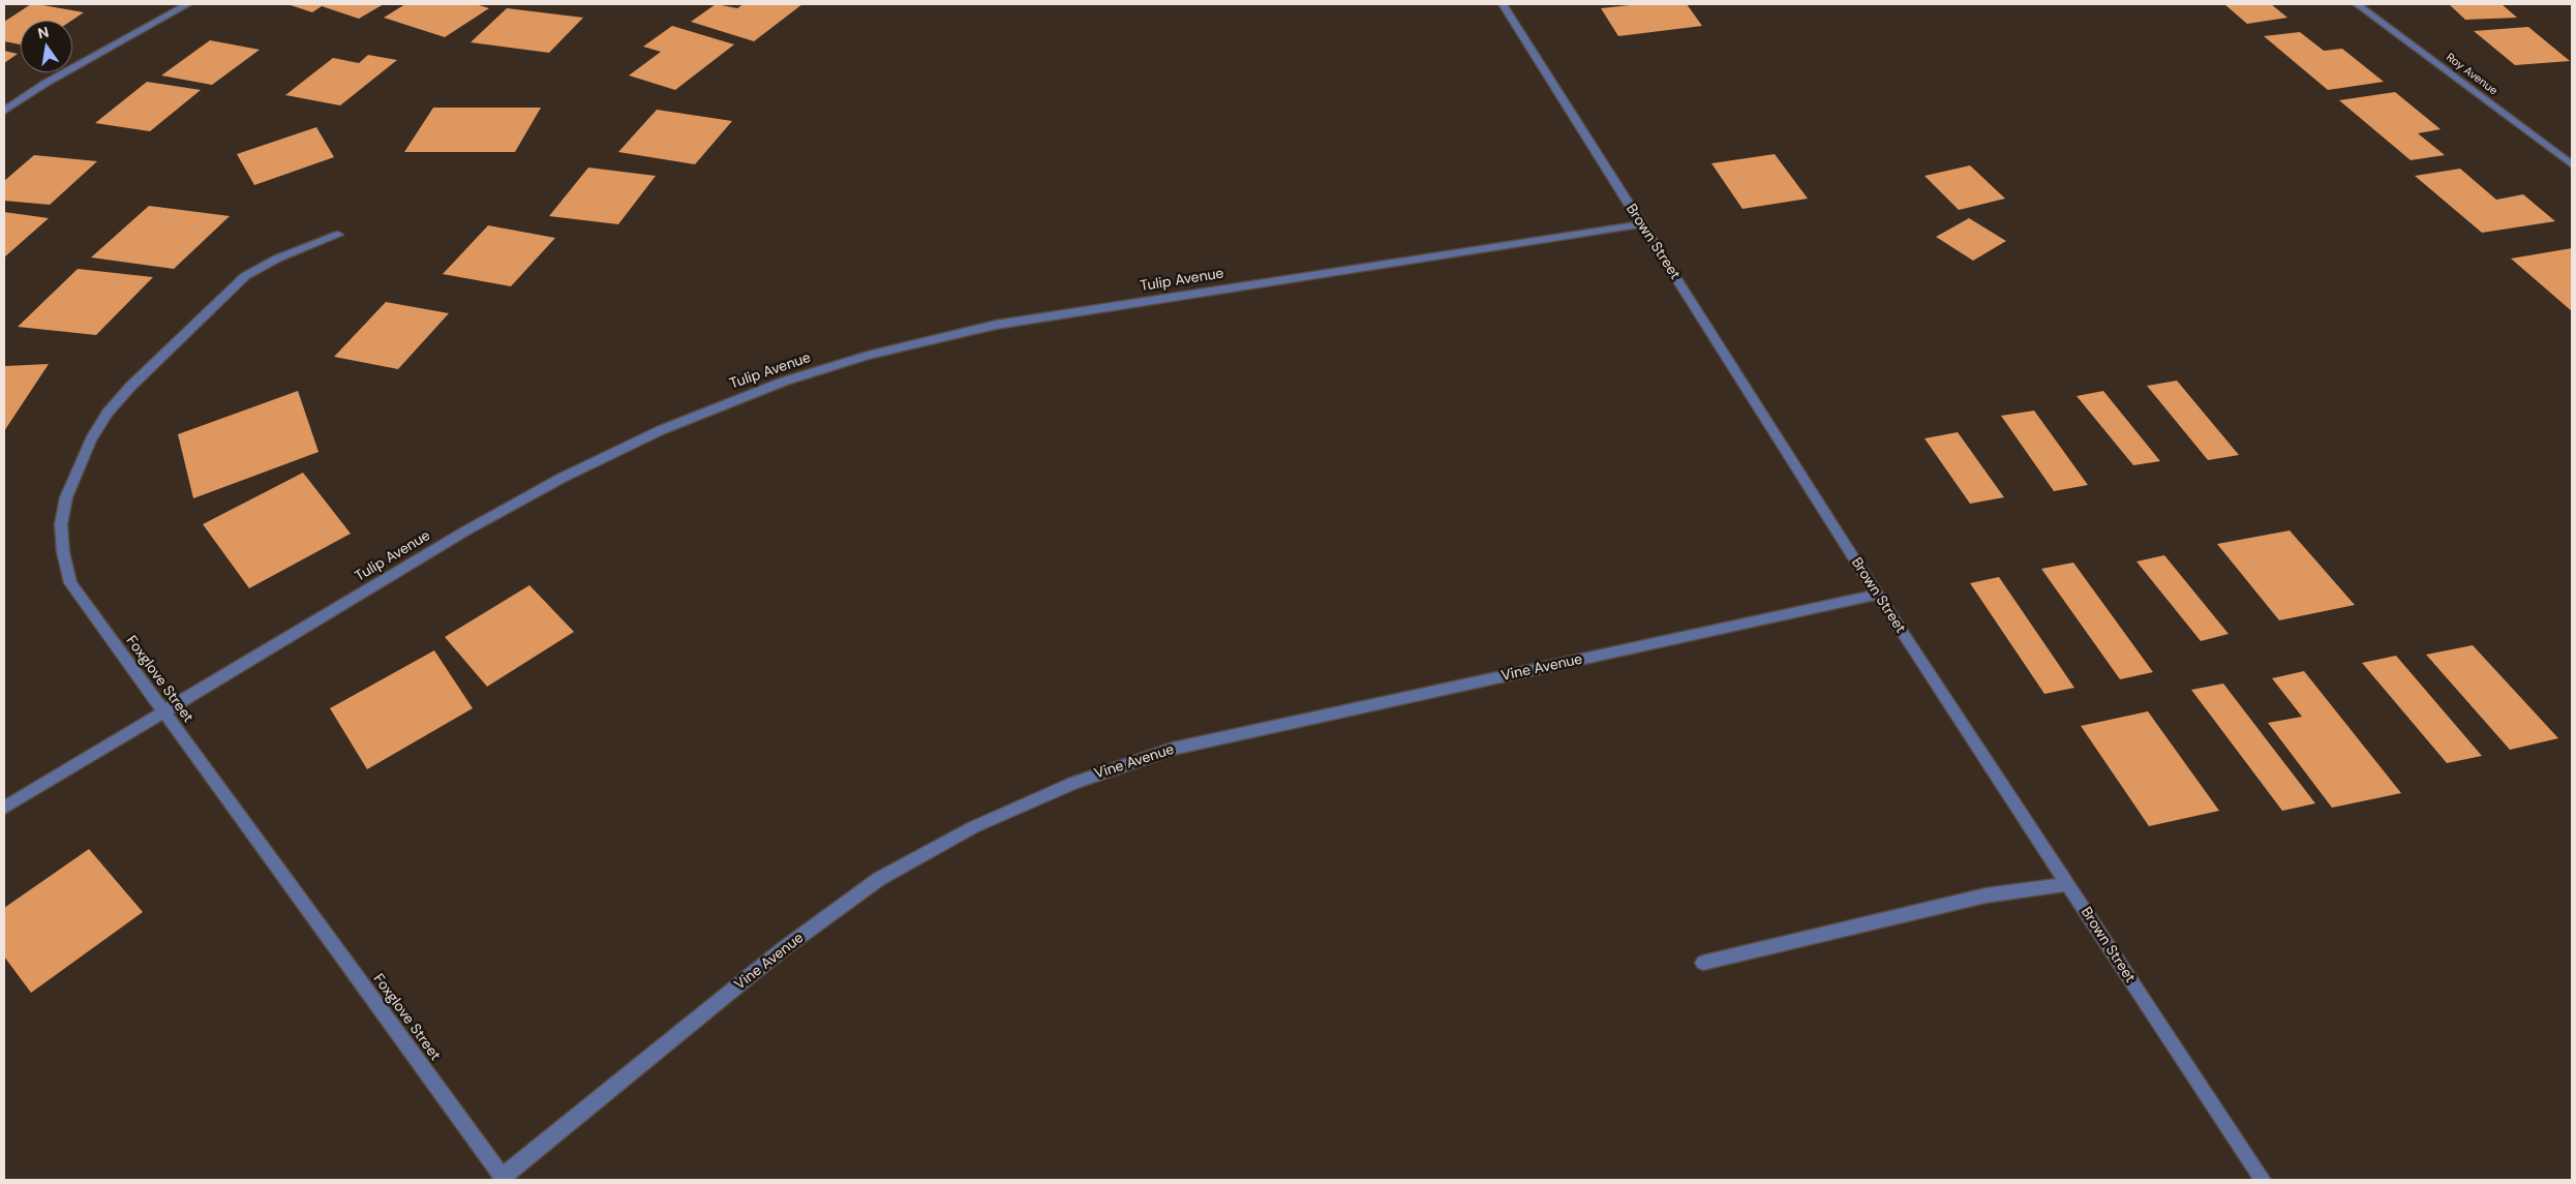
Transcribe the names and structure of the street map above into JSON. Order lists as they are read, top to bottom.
{
  "streets": {
    "street": [
      "Roy Avenue",
      "Brown Street",
      "Tulip Avenue",
      "Vine Avenue",
      "Foxglove Street"
    ]
  },
  "crossings": [
    ["Brown Street", "Tulip Avenue"],
    ["Brown Street", "Vine Avenue"],
    ["Tulip Avenue", "Foxglove Street"],
    ["Vine Avenue", "Foxglove Street"]
  ],
  "north": "top"
}
